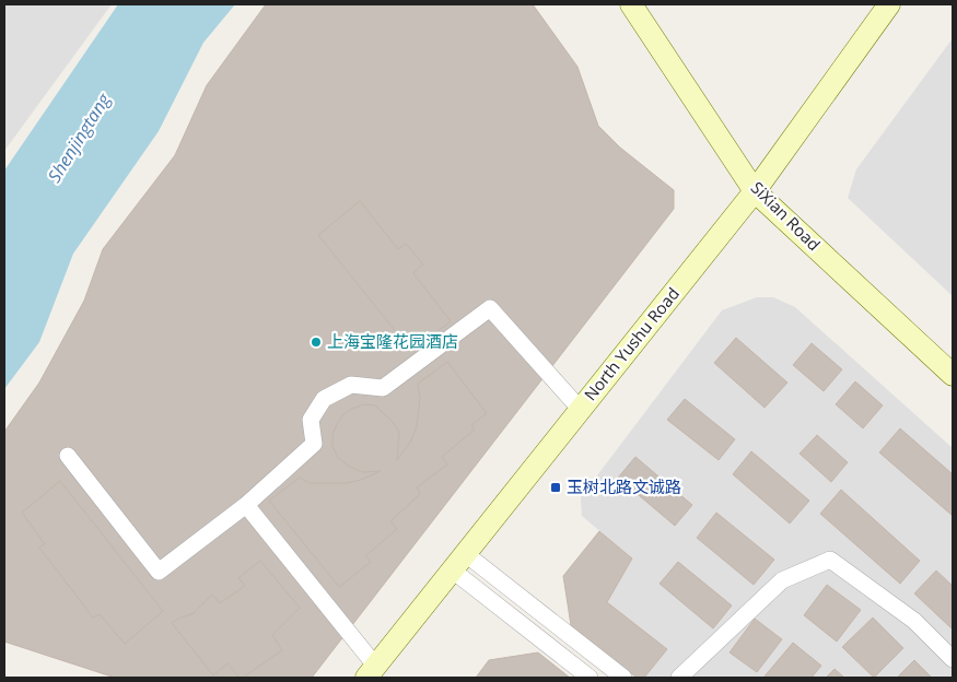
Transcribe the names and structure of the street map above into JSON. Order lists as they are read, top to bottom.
{
  "streets": {
    "main road": ["SiXian Road", "North Yushu Road"]
  },
  "crossings": [
    ["SiXian Road", "North Yushu Road"]
  ],
  "water": ["Shenjingtang"],
  "places": {
    "other": ["上海宝隆花园酒店"],
    "transit": ["玉树北路文诚路"]
  }
}
